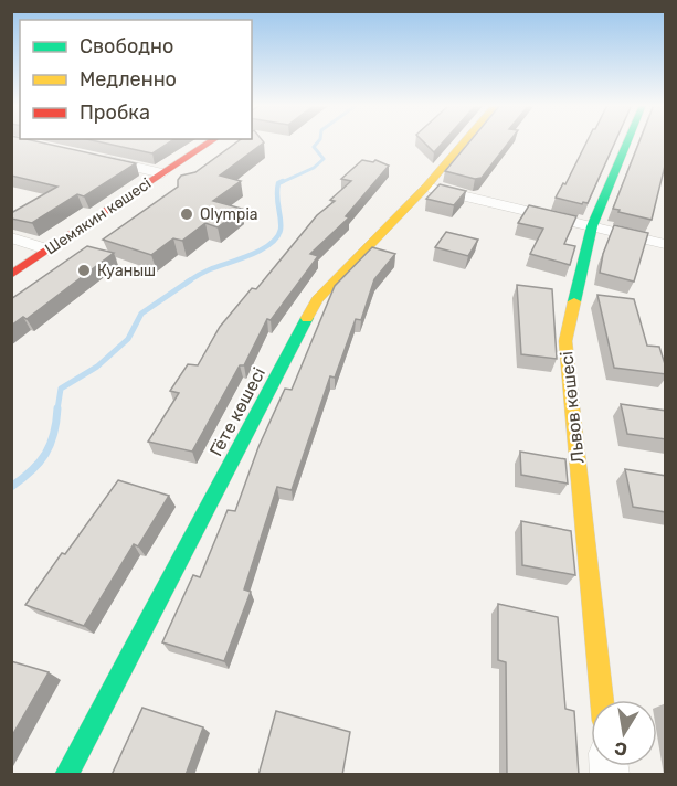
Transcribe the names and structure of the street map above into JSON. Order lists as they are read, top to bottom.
{
  "streets": {
    "street": ["Шемякин көшесі", "Львов көшесі", "Гёте көшесі"]
  },
  "places": ["Olympia", "Куаныш"],
  "legend": ["Свободно", "Медленно", "Пробка"],
  "north": "bottom"
}
